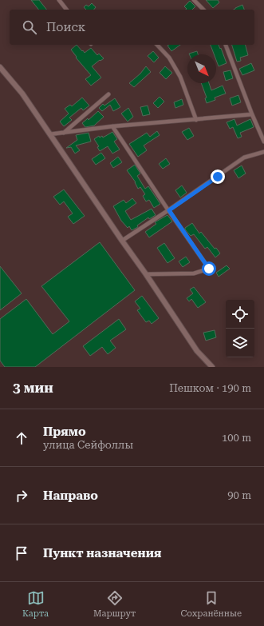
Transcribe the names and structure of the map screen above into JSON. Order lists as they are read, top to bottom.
{
  "north": "bottom right",
  "page": {
    "search": "Поиск",
    "heading": ["3 мин", "Пешком · 190 m"],
    "list": [
      ["Прямо", "улица Сейфоллы", "100 m"],
      ["Направо", "90 m"],
      "Пункт назначения"
    ],
    "nav": ["Карта", "Маршрут", "Сохранённые"]
  }
}
